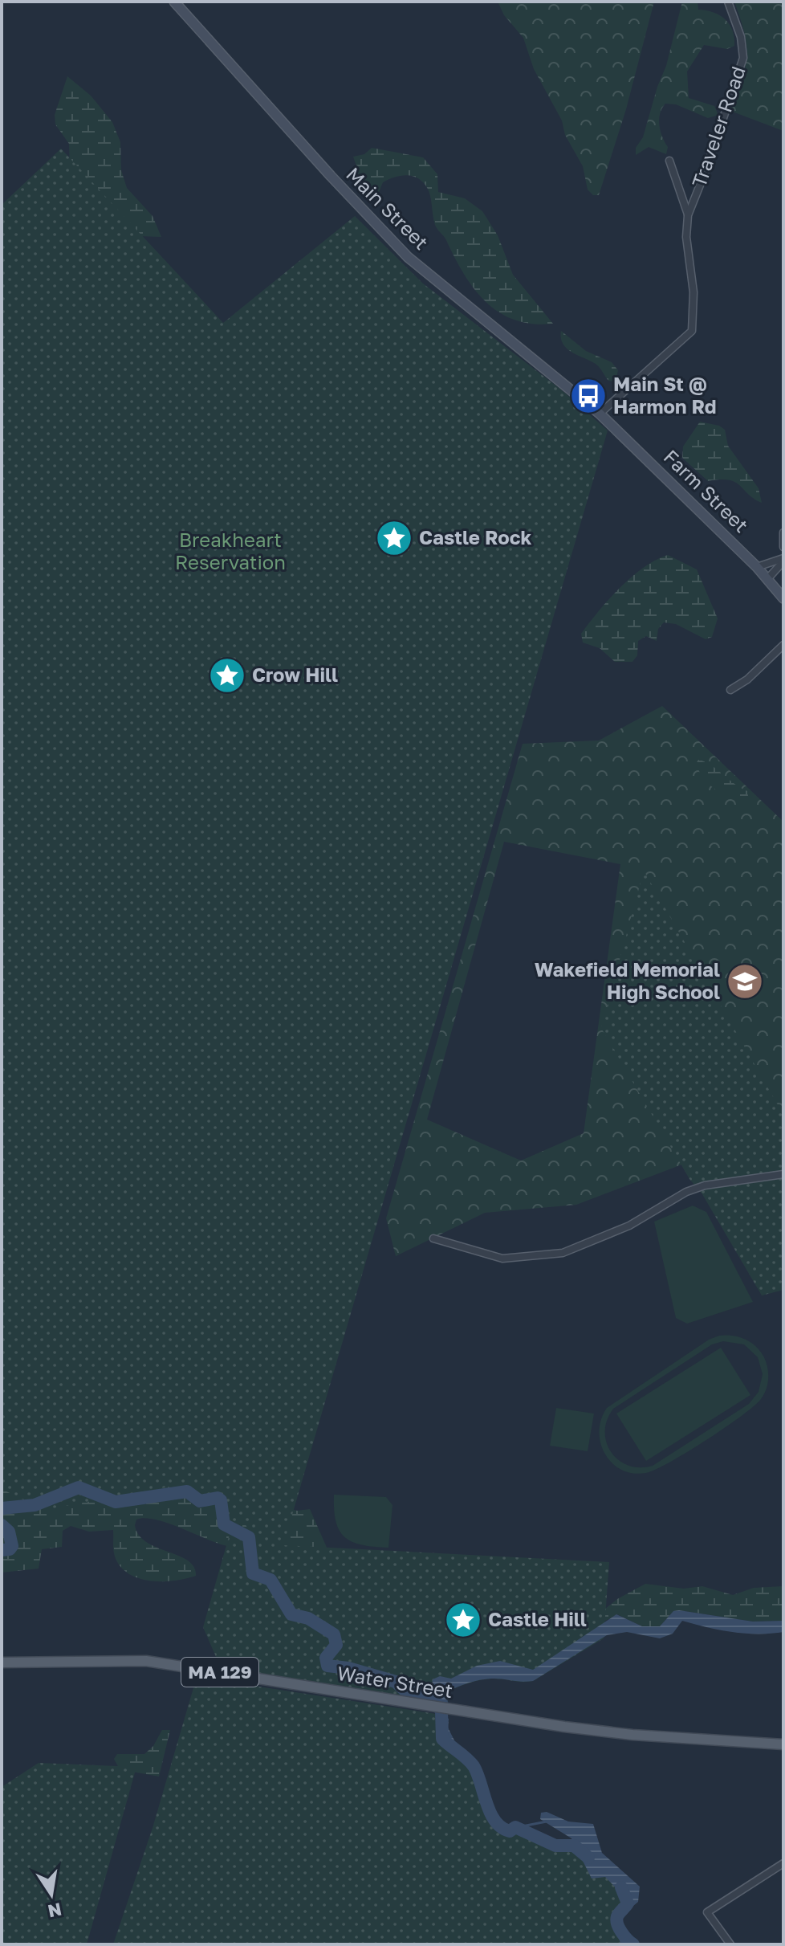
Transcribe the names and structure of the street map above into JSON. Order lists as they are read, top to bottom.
{
  "streets": {
    "main road": [
      "Main Street",
      "Farm Street",
      "MA 129",
      "Water Street"
    ],
    "street": ["Traveler Road"]
  },
  "crossings": [
    ["Main Street", "Farm Street"]
  ],
  "parks": ["Breakheart Reservation"],
  "places": {
    "bus stop": ["Main St @ Harmon Rd"],
    "place": ["Castle Rock", "Crow Hill", "Castle Hill"],
    "school or university": ["Wakefield Memorial High School"]
  },
  "north": "bottom"
}
